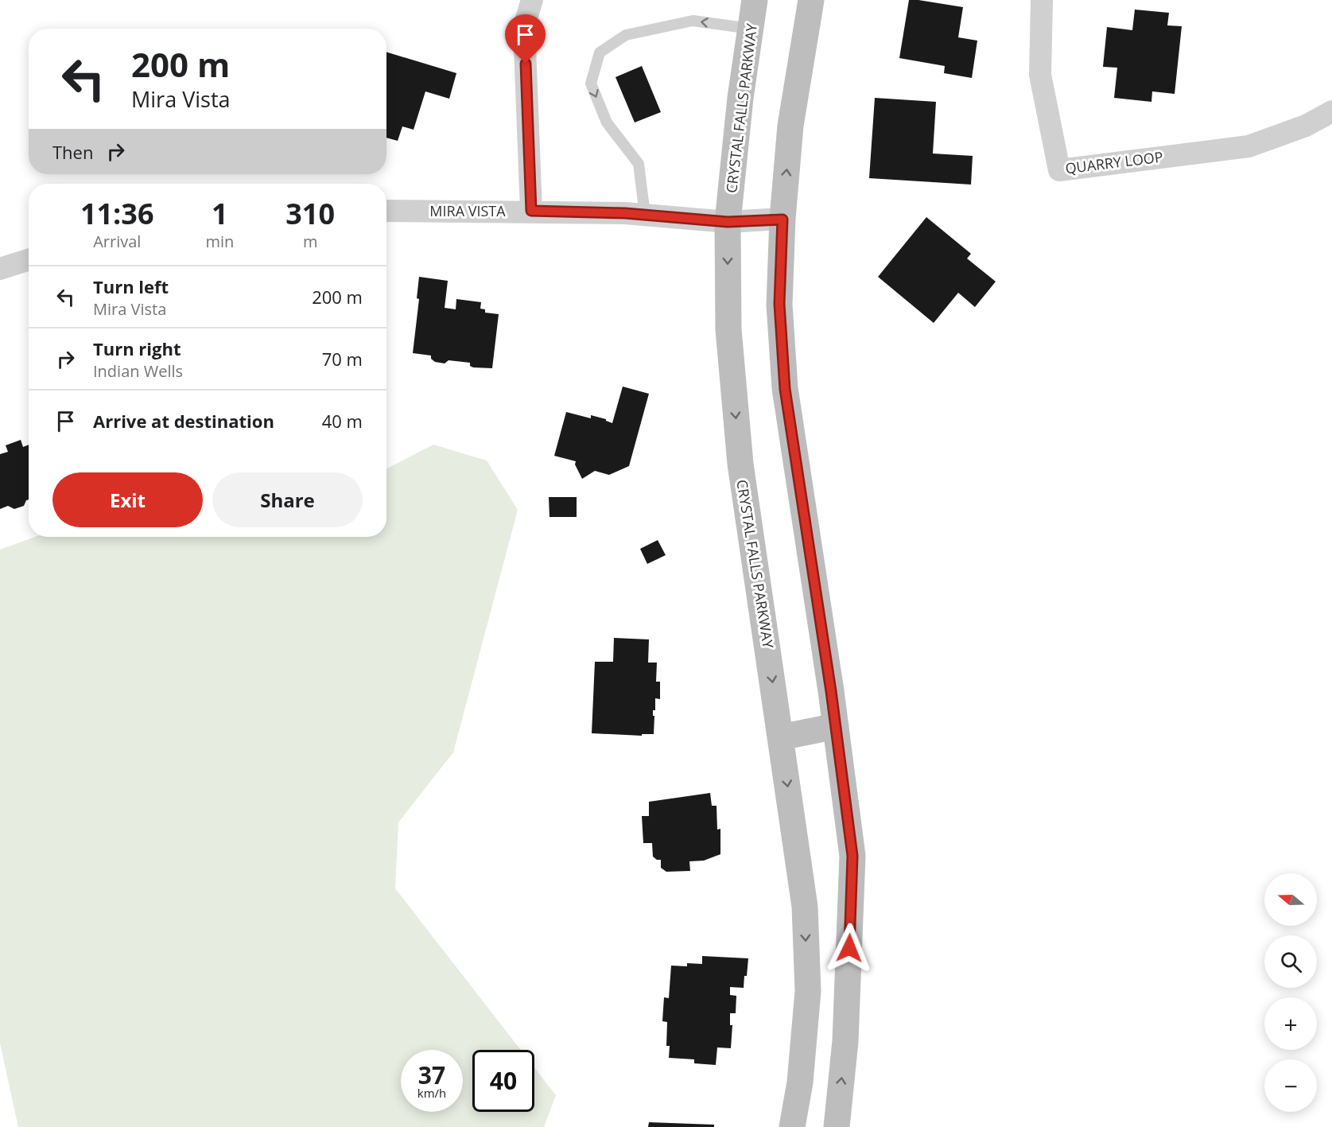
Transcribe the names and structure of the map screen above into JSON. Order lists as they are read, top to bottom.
{
  "streets": {
    "street": ["CRYSTAL FALLS PARKWAY", "QUARRY LOOP", "MIRA VISTA"]
  },
  "crossings": [
    ["CRYSTAL FALLS PARKWAY", "MIRA VISTA"]
  ],
  "north": "left",
  "page": {
    "turn": ["200 m", "Mira Vista"],
    "then": "Then",
    "eta": [
      "11:36",
      "Arrival",
      "1",
      "min",
      "310",
      "m"
    ],
    "list": [
      {
        "name": "Turn left",
        "note": "Mira Vista",
        "value": "200 m"
      },
      {
        "name": "Turn right",
        "note": "Indian Wells",
        "value": "70 m"
      },
      {
        "name": "Arrive at destination",
        "value": "40 m"
      }
    ],
    "buttons": ["Exit", "Share"],
    "map_buttons": ["+", "−"],
    "speed": "37 km/h",
    "limit": "40"
  }
}
